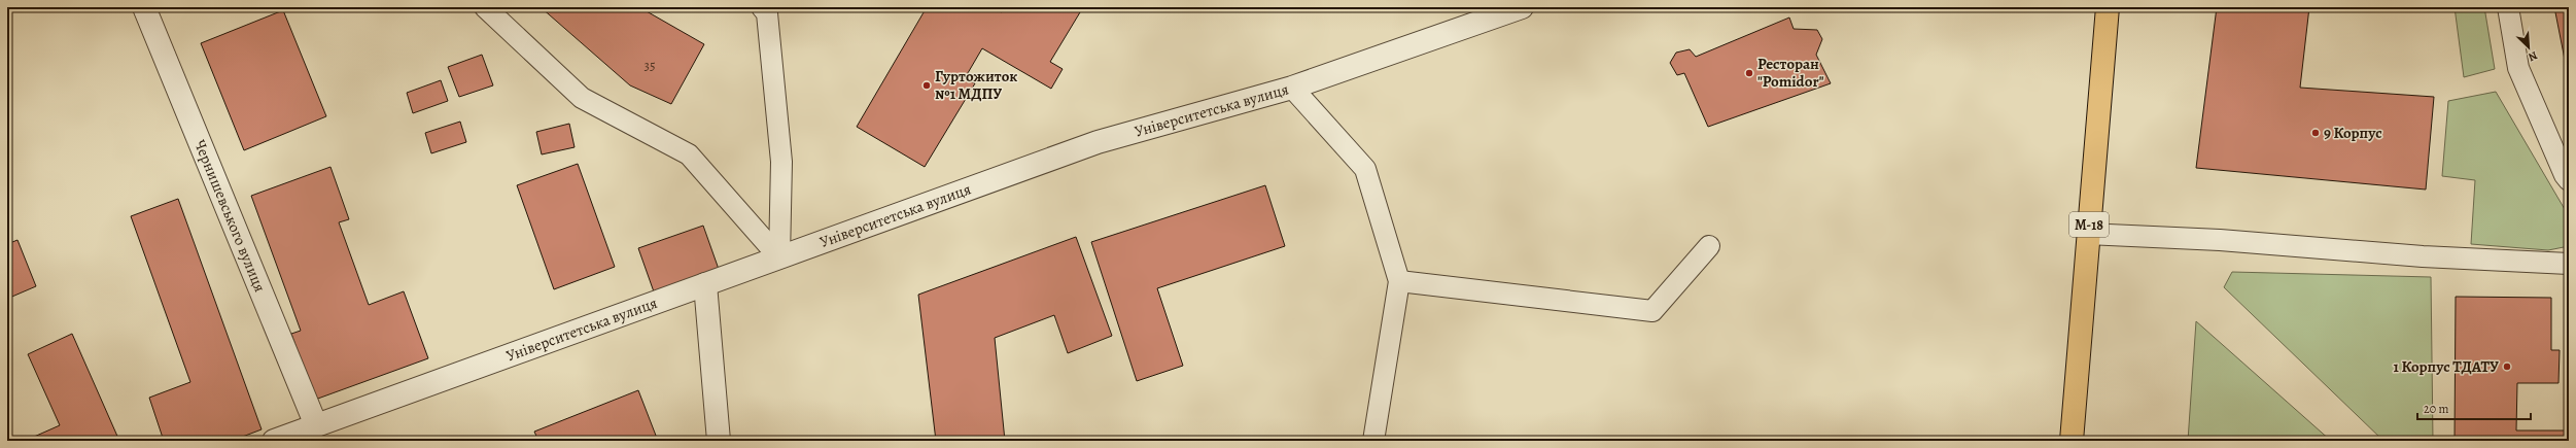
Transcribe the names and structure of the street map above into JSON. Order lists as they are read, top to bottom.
{
  "streets": {
    "highway": ["М-18"],
    "street": ["Університетська вулиця", "Чернишевського вулиця"]
  },
  "crossings": [
    ["Університетська вулиця", "Чернишевського вулиця"]
  ],
  "places": [
    "Ресторан \"Pomidor\"",
    "Гуртожиток №1 МДПУ",
    "9 Корпус",
    "1 Корпус ТДАТУ"
  ],
  "house_numbers": ["35"],
  "scale_bar": "20 m",
  "north": "bottom right"
}
